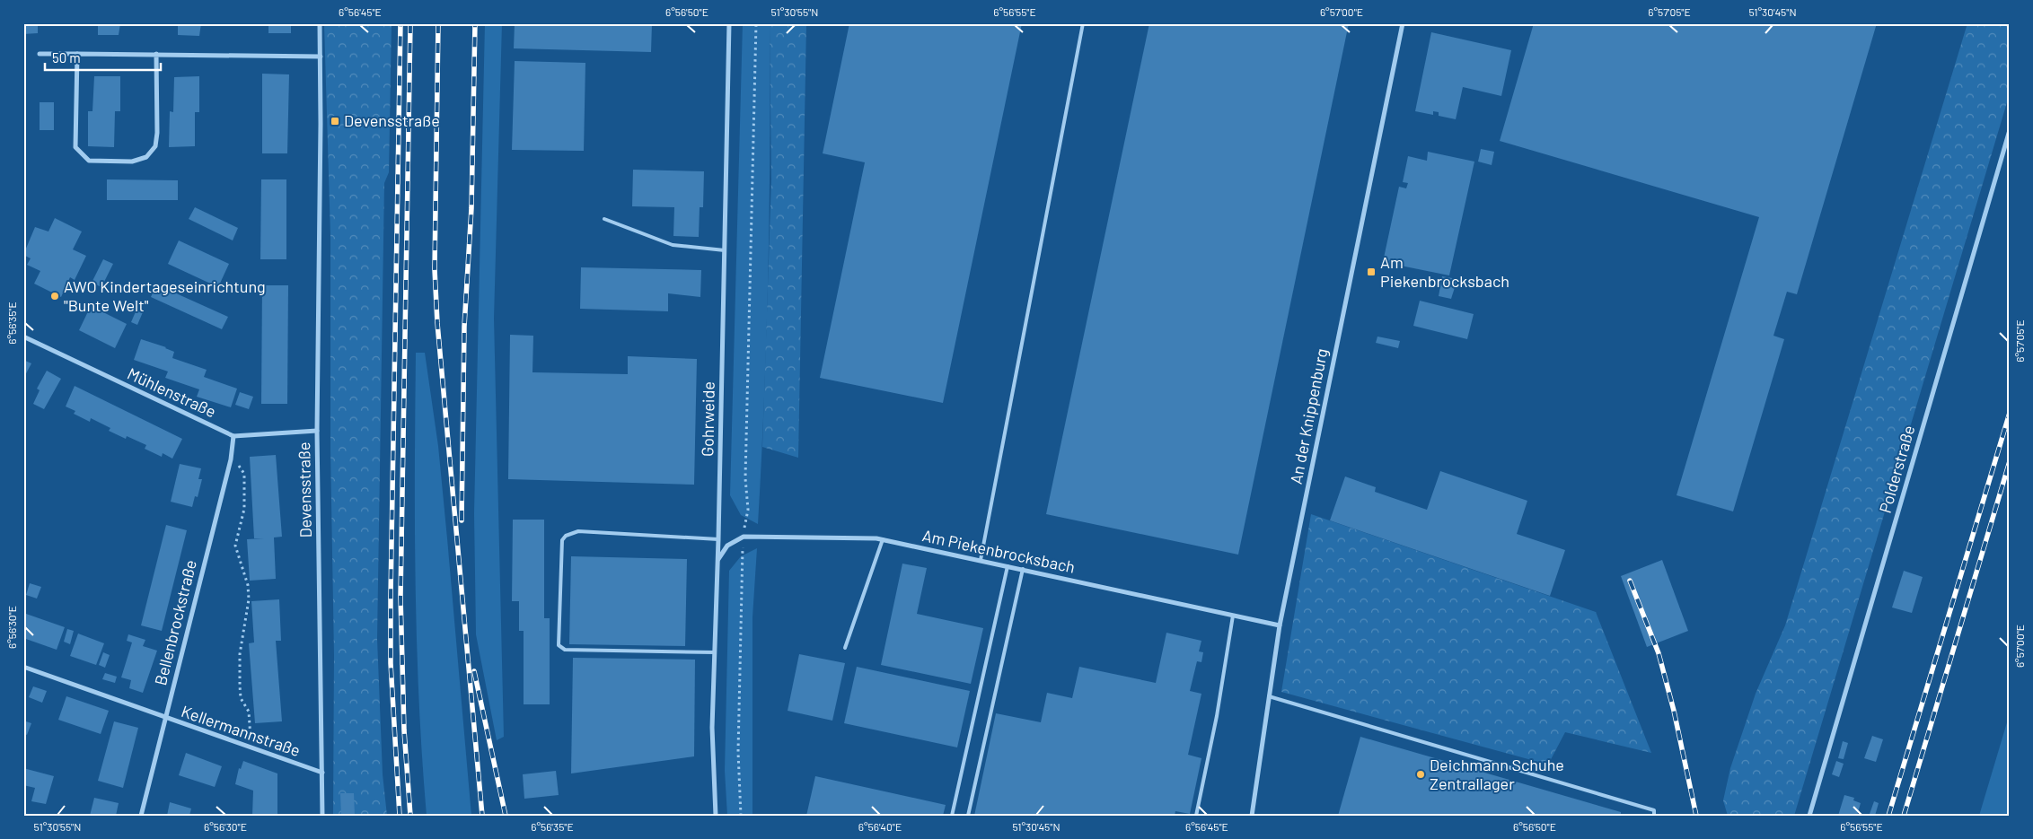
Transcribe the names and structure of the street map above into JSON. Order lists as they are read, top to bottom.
{
  "streets": {
    "street": [
      "Mühlenstraße",
      "An der Knippenburg",
      "Gohrweide",
      "Polderstraße",
      "Devensstraße",
      "Am Piekenbrocksbach",
      "Bellenbrockstraße",
      "Kellermannstraße"
    ]
  },
  "crossings": [
    ["Mühlenstraße", "Devensstraße"],
    ["Mühlenstraße", "Bellenbrockstraße"],
    ["An der Knippenburg", "Am Piekenbrocksbach"],
    ["Gohrweide", "Am Piekenbrocksbach"],
    ["Devensstraße", "Kellermannstraße"],
    ["Bellenbrockstraße", "Kellermannstraße"]
  ],
  "places": {
    "transit": ["Devensstraße", "Am Piekenbrocksbach"],
    "other": ["AWO Kindertageseinrichtung \"Bunte Welt\"", "Deichmann Schuhe Zentrallager"]
  },
  "scale_bar": "50 m",
  "coordinates": [
    "6°56'45\"E",
    "6°56'50\"E",
    "51°30'55\"N",
    "6°56'55\"E",
    "6°57'00\"E",
    "6°57'05\"E",
    "51°30'45\"N",
    "6°56'35\"E",
    "6°56'30\"E",
    "6°56'40\"E"
  ]
}
